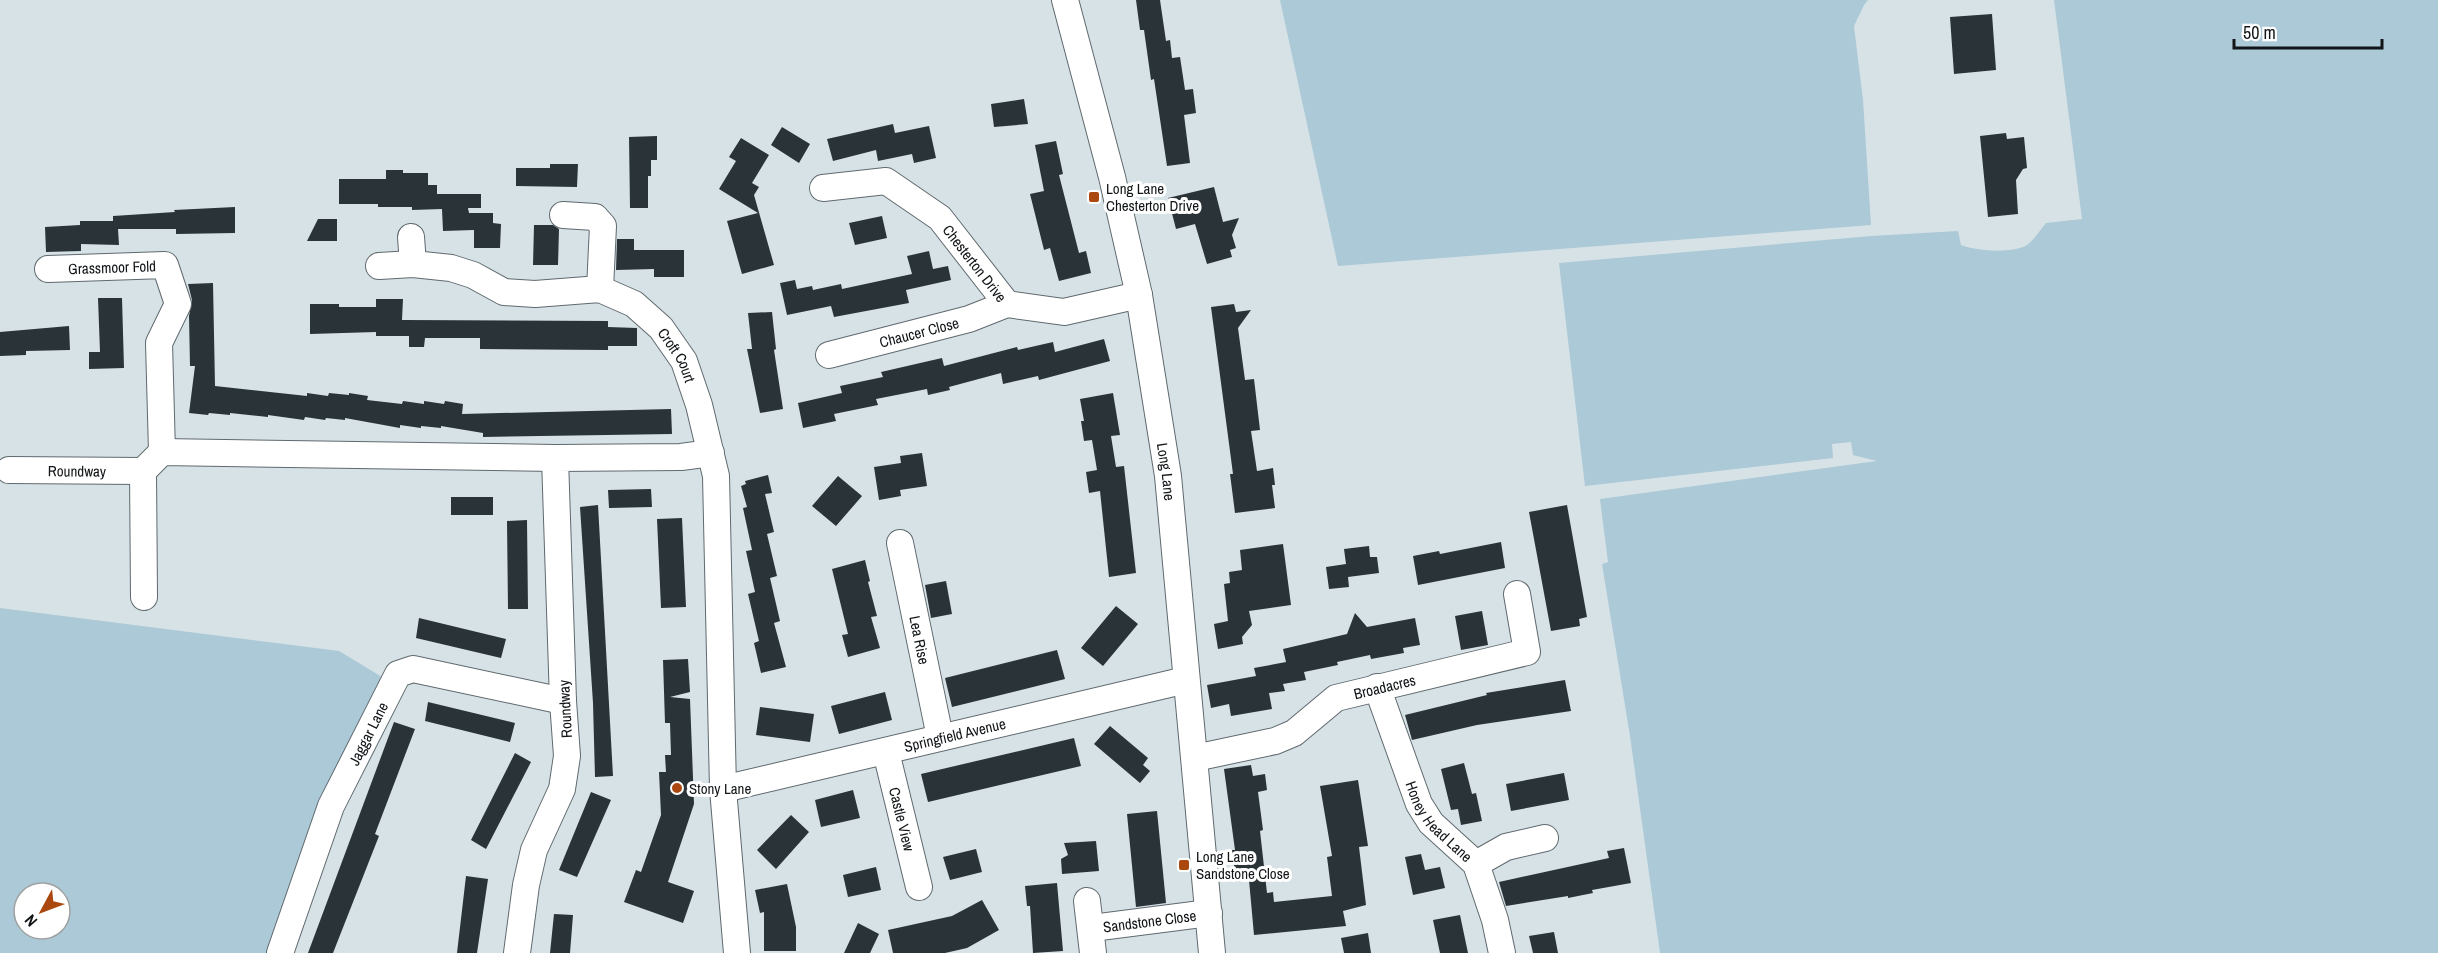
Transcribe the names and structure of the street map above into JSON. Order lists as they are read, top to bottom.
{
  "streets": {
    "street": [
      "Chesterton Drive",
      "Grassmoor Fold",
      "Chaucer Close",
      "Croft Court",
      "Roundway",
      "Long Lane",
      "Lea Rise",
      "Broadacres",
      "Jaggar Lane",
      "Springfield Avenue",
      "Castle View",
      "Honey Head Lane",
      "Sandstone Close"
    ]
  },
  "crossings": [
    ["Chesterton Drive", "Chaucer Close"],
    ["Chesterton Drive", "Long Lane"],
    ["Roundway", "Jaggar Lane"],
    ["Long Lane", "Broadacres"],
    ["Long Lane", "Springfield Avenue"],
    ["Long Lane", "Sandstone Close"],
    ["Lea Rise", "Springfield Avenue"],
    ["Broadacres", "Honey Head Lane"],
    ["Springfield Avenue", "Castle View"]
  ],
  "places": {
    "transit": ["Long Lane Chesterton Drive", "Long Lane Sandstone Close"],
    "other": ["Stony Lane"]
  },
  "scale_bar": "50 m",
  "north": "bottom left"
}
